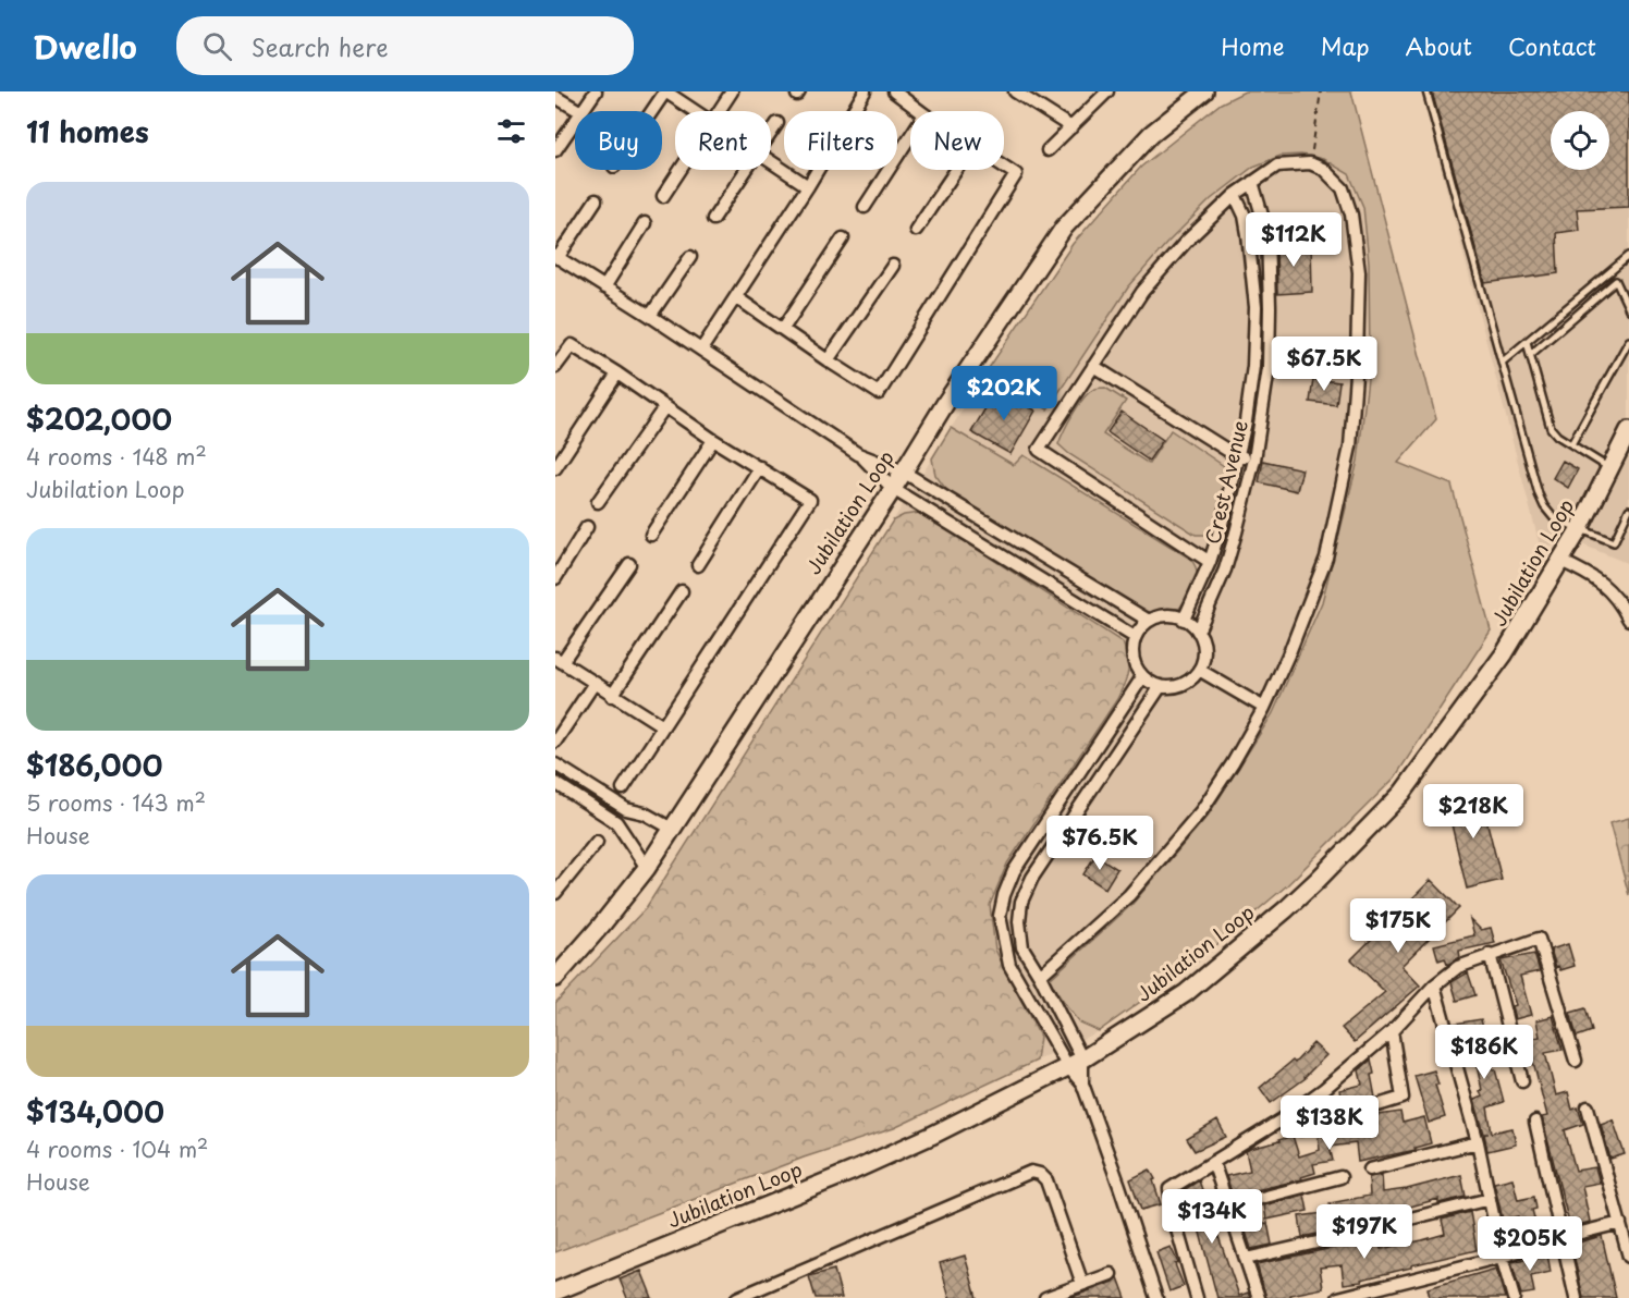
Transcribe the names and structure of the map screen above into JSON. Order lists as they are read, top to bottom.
{
  "streets": {
    "main road": ["Jubilation Loop"],
    "street": ["Crest Avenue"]
  },
  "page": {
    "header": "Dwello",
    "search": "Search here",
    "nav": [
      "Home",
      "Map",
      "About",
      "Contact"
    ],
    "heading": "11 homes",
    "chip": [
      "Buy",
      "Rent",
      "Filters",
      "New"
    ],
    "list": [
      {
        "name": "$202,000",
        "note": "4 rooms · 148 m² · Jubilation Loop"
      },
      {
        "name": "$186,000",
        "note": "5 rooms · 143 m² · House"
      },
      {
        "name": "$134,000",
        "note": "4 rooms · 104 m² · House"
      }
    ],
    "price": [
      "$112K",
      "$67.5K",
      "$202K",
      "$218K",
      "$76.5K",
      "$175K",
      "$186K",
      "$138K",
      "$134K",
      "$197K",
      "$205K"
    ]
  }
}
